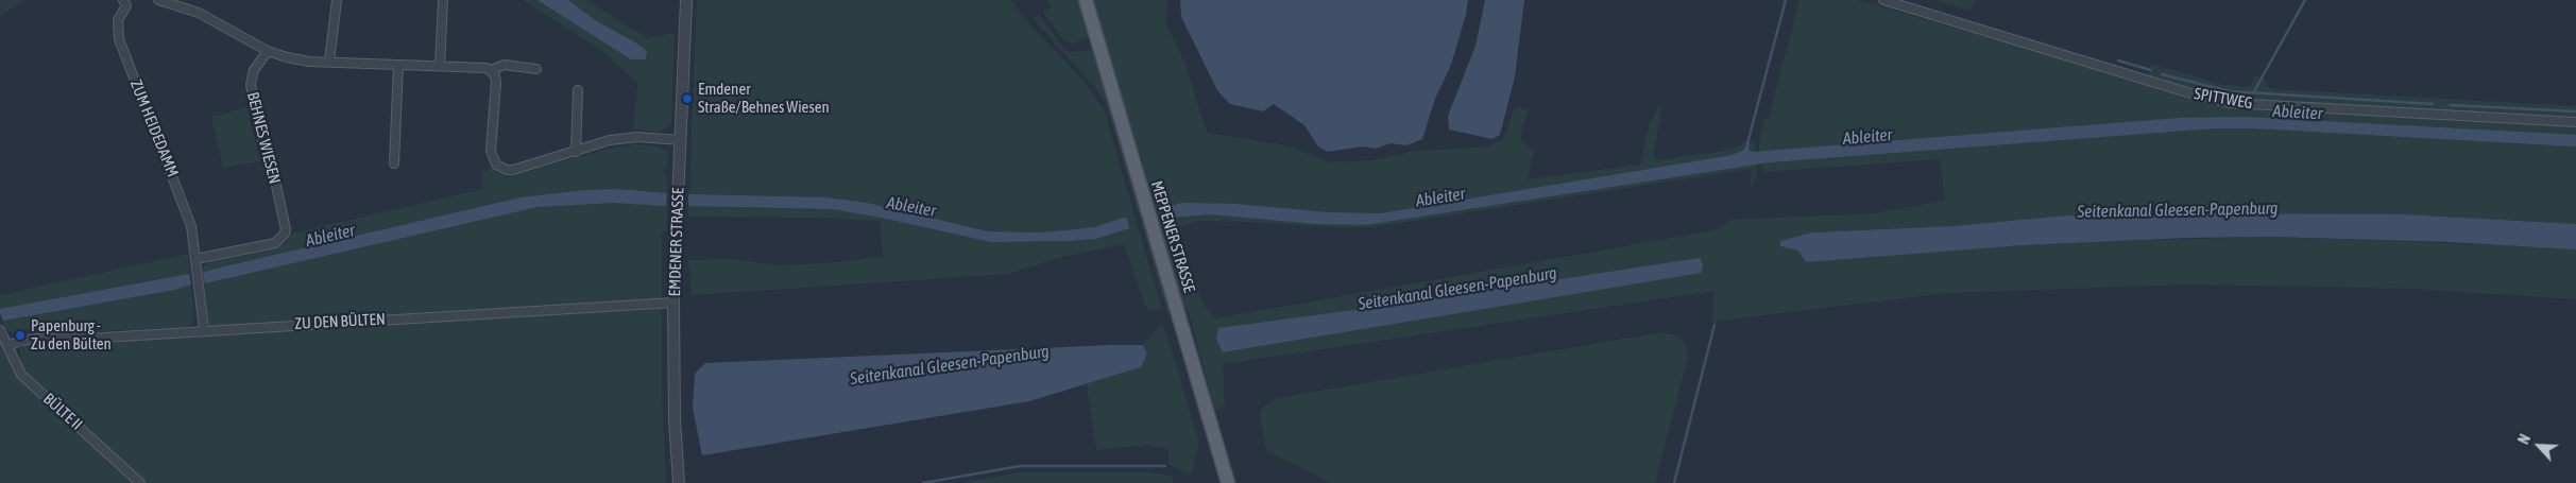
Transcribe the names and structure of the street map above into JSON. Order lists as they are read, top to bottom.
{
  "streets": {
    "main road": ["MEPPENER STRASSE"],
    "street": [
      "SPITTWEG",
      "ZUM HEIDEDAMM",
      "BEHNES WIESEN",
      "EMDENER STRASSE",
      "ZU DEN BÜLTEN",
      "BÜLTE II"
    ]
  },
  "crossings": [
    ["ZUM HEIDEDAMM", "BEHNES WIESEN"],
    ["ZUM HEIDEDAMM", "ZU DEN BÜLTEN"],
    ["EMDENER STRASSE", "ZU DEN BÜLTEN"],
    ["ZU DEN BÜLTEN", "BÜLTE II"]
  ],
  "water": ["Ableiter", "Seitenkanal Gleesen-Papenburg"],
  "places": ["Emdener Straße/Behnes Wiesen", "Papenburg - Zu den Bülten"],
  "north": "top left"
}
